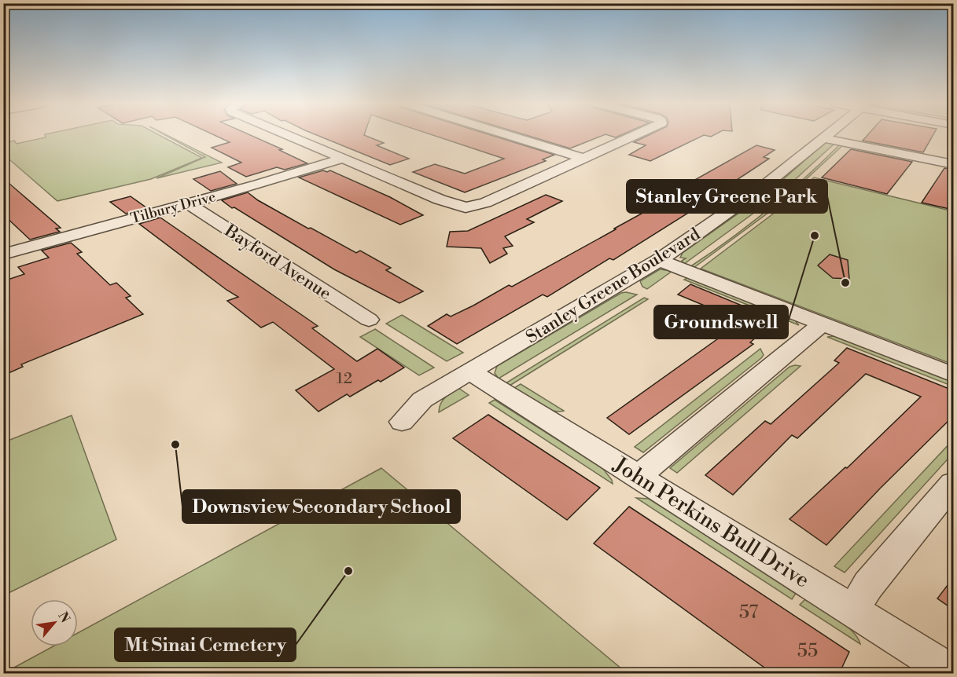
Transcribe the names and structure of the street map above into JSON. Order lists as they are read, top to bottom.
{
  "streets": {
    "street": [
      "Tilbury Drive",
      "Bayford Avenue",
      "Stanley Greene Boulevard",
      "John Perkins Bull Drive"
    ]
  },
  "crossings": [
    ["Tilbury Drive", "Bayford Avenue"],
    ["Stanley Greene Boulevard", "John Perkins Bull Drive"]
  ],
  "places": [
    "Groundswell",
    "Stanley Greene Park",
    "Downsview Secondary School",
    "Mt Sinai Cemetery"
  ],
  "house_numbers": ["12", "57", "55"],
  "north": "top right"
}
